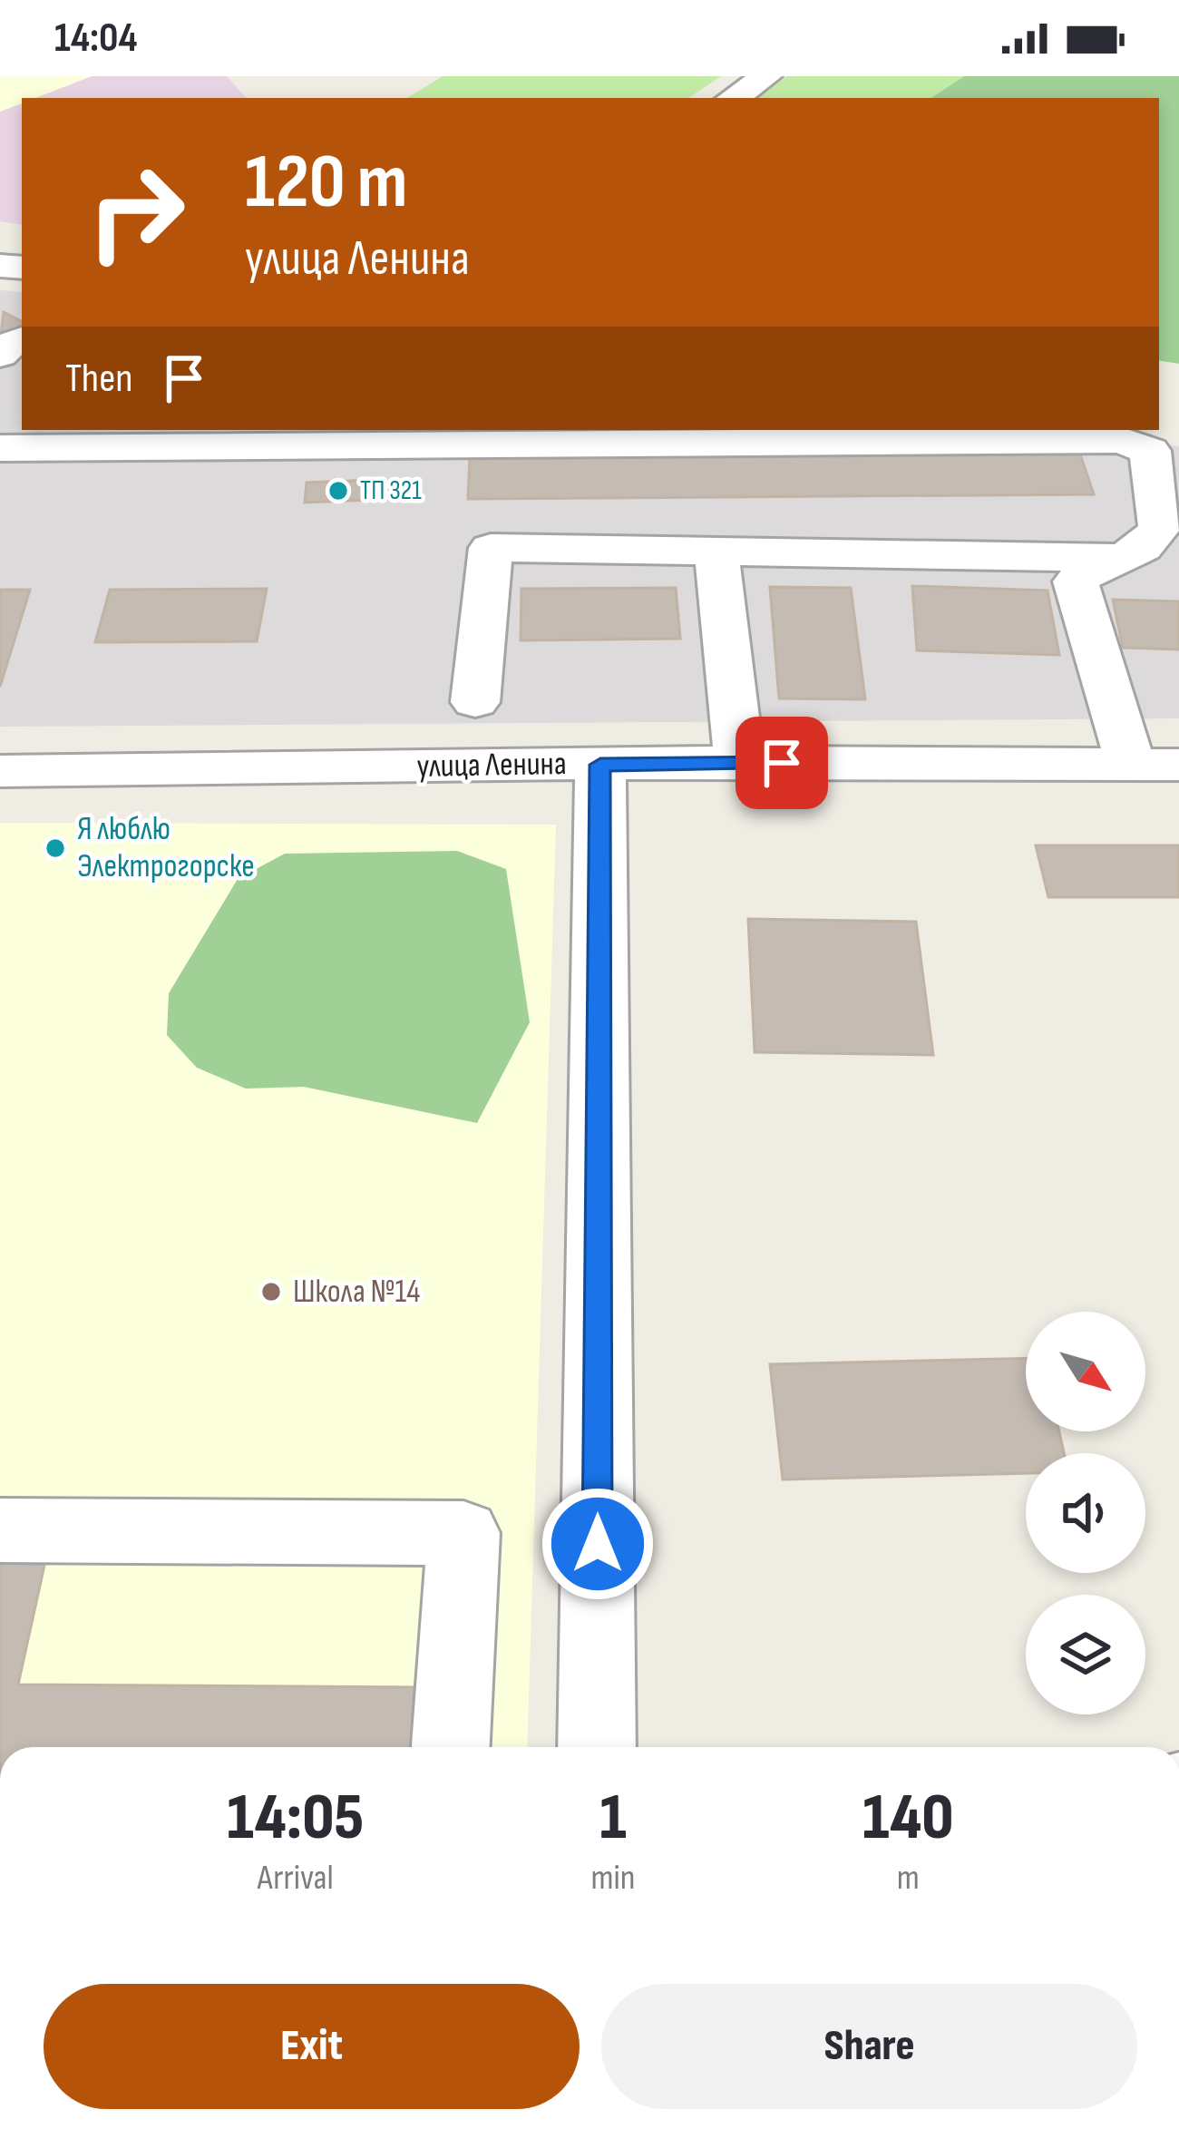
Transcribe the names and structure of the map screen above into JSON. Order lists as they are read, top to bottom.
{
  "streets": {
    "street": ["улица Ленина"]
  },
  "places": ["ТП 321", "Я люблю Электрогорске", "Школа №14"],
  "north": "bottom right",
  "page": {
    "status": "14:04",
    "turn": ["120 m", "улица Ленина"],
    "then": "Then",
    "eta": [
      "14:05",
      "Arrival",
      "1",
      "min",
      "140",
      "m"
    ],
    "buttons": ["Exit", "Share"]
  }
}
